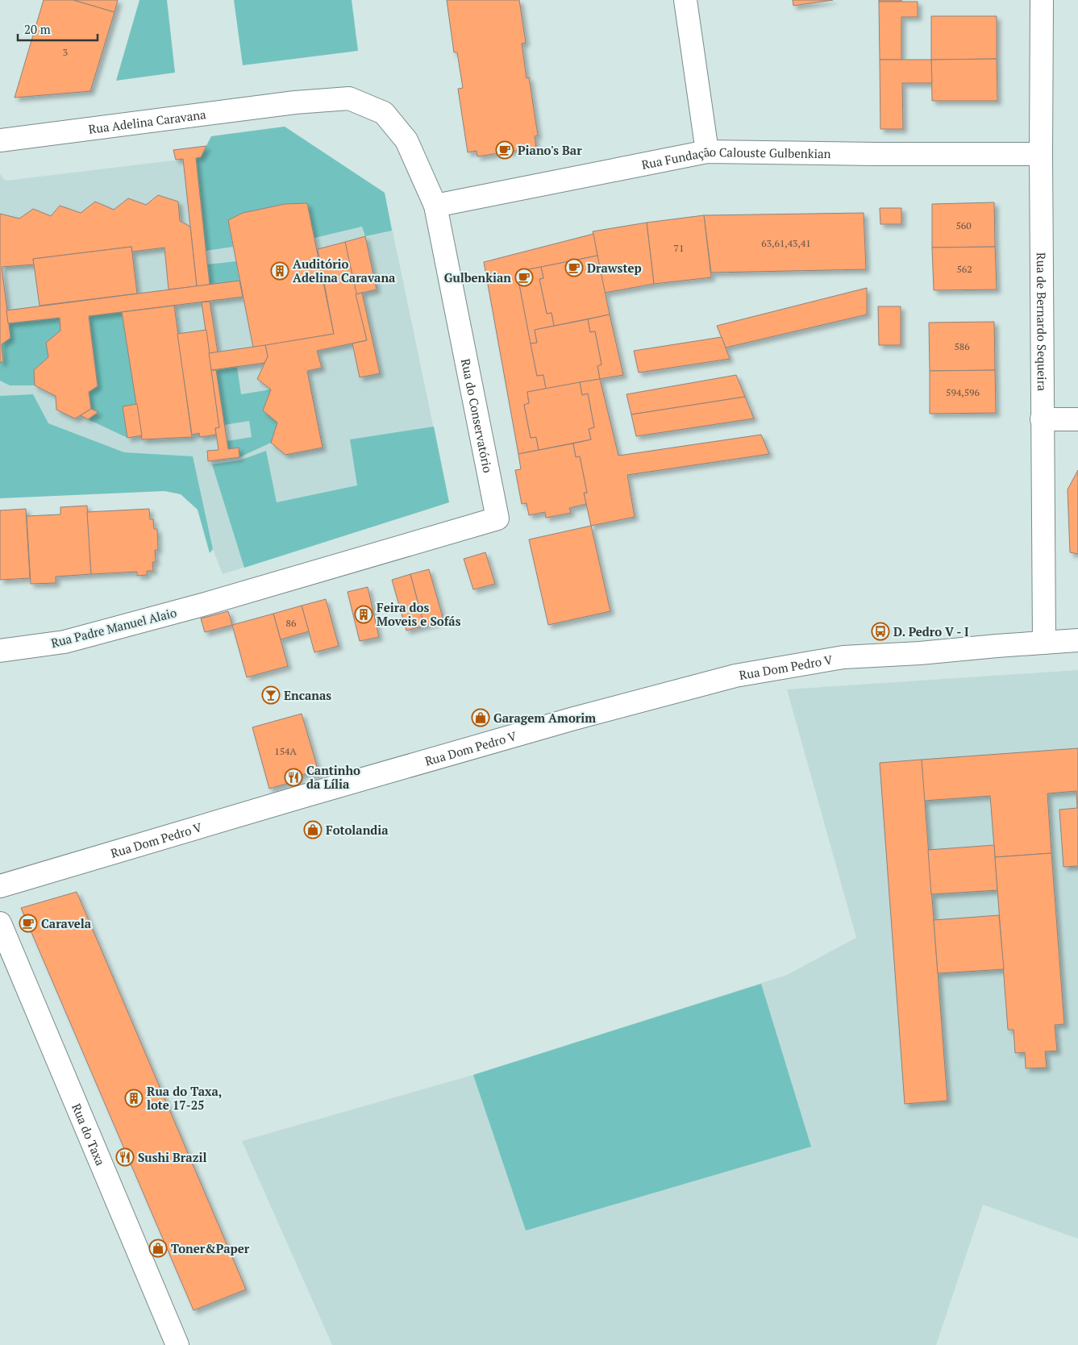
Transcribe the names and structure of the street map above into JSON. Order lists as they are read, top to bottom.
{
  "streets": {
    "street": [
      "Rua Adelina Caravana",
      "Rua Fundação Calouste Gulbenkian",
      "Rua de Bernardo Sequeira",
      "Rua do Conservatório",
      "Rua Padre Manuel Alaio",
      "Rua Dom Pedro V",
      "Rua do Taxa"
    ]
  },
  "crossings": [
    ["Rua Adelina Caravana", "Rua do Conservatório"],
    ["Rua Fundação Calouste Gulbenkian", "Rua de Bernardo Sequeira"],
    ["Rua Fundação Calouste Gulbenkian", "Rua do Conservatório"],
    ["Rua de Bernardo Sequeira", "Rua Dom Pedro V"],
    ["Rua do Conservatório", "Rua Padre Manuel Alaio"]
  ],
  "places": {
    "cafe": [
      "Piano's Bar",
      "Drawstep",
      "Gulbenkian",
      "Caravela"
    ],
    "building": ["Auditório Adelina Caravana", "Feira dos Moveis e Sofás", "Rua do Taxa, lote 17-25"],
    "bus stop": ["D. Pedro V - I"],
    "bar": ["Encanas"],
    "shop": ["Garagem Amorim", "Fotolandia", "Toner&Paper"],
    "restaurant": ["Cantinho da Lília", "Sushi Brazil"]
  },
  "house_numbers": [
    "3",
    "560",
    "63,61,43,41",
    "71",
    "562",
    "586",
    "594,596",
    "86",
    "154A"
  ],
  "scale_bar": "20 m"
}
